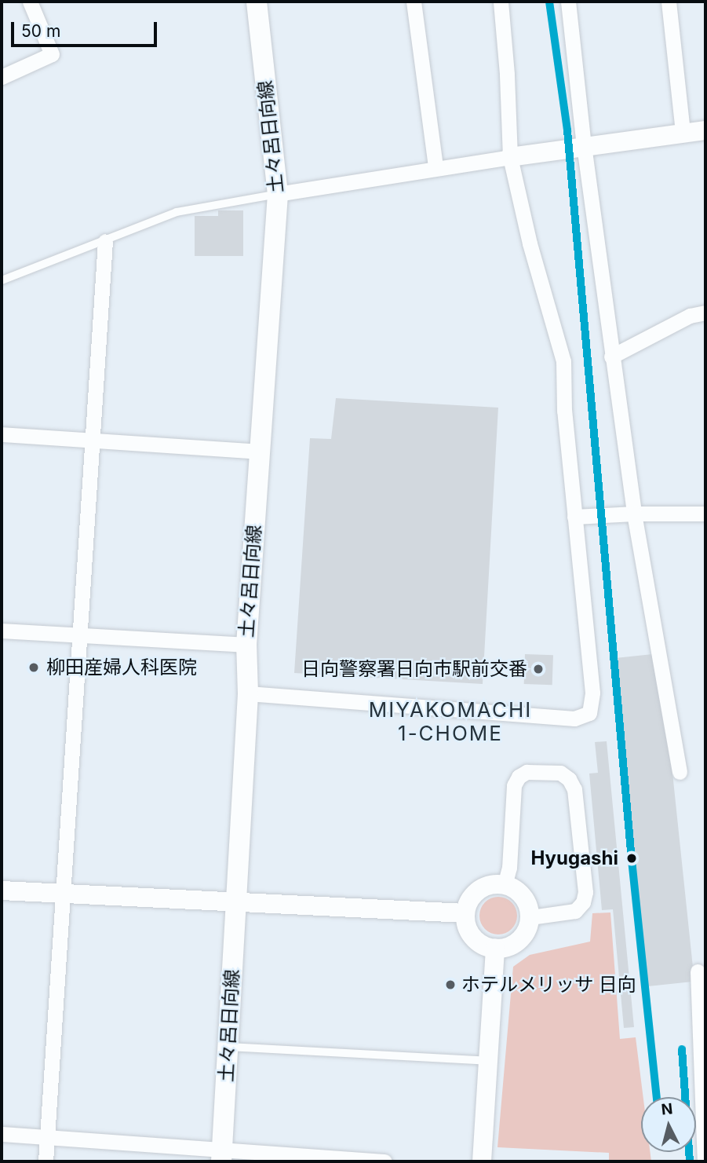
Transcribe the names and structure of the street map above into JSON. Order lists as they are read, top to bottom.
{
  "streets": {
    "main road": ["土々呂日向線"]
  },
  "districts": ["MIYAKOMACHI 1-CHOME"],
  "places": [
    "柳田産婦人科医院",
    "日向警察署日向市駅前交番",
    "Hyugashi",
    "ホテルメリッサ 日向"
  ],
  "scale_bar": "50 m",
  "north": "top"
}
